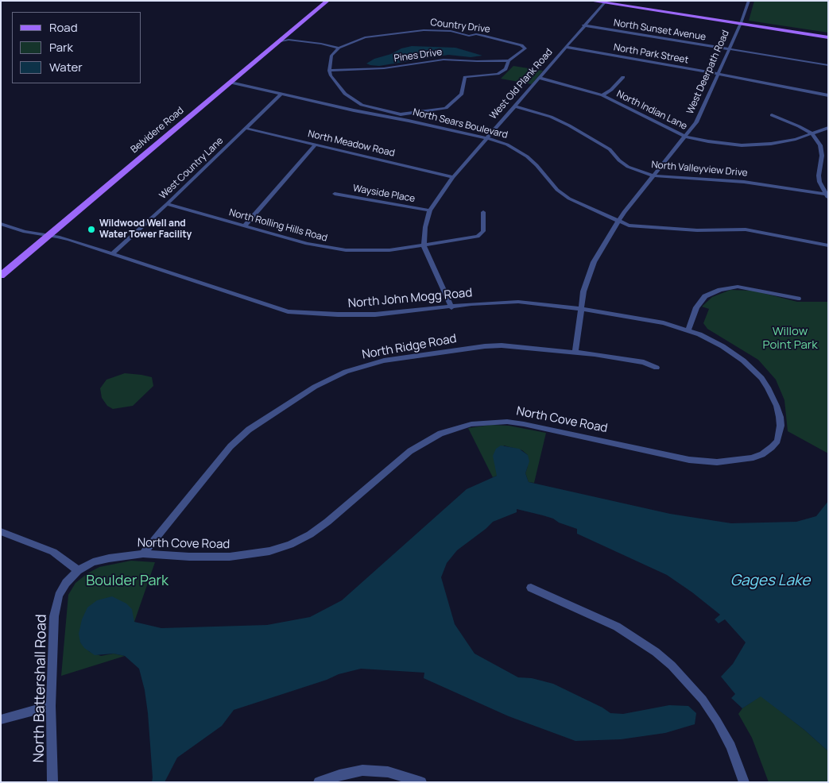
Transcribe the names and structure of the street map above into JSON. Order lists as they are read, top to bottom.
{
  "streets": {
    "main road": ["Belvidere Road"],
    "street": [
      "Country Drive",
      "North Sunset Avenue",
      "North Park Street",
      "Pines Drive",
      "West Deerpath Road",
      "West Old Plank Road",
      "North Indian Lane",
      "North Sears Boulevard",
      "North Meadow Road",
      "West Country Lane",
      "North Valleyview Drive",
      "Wayside Place",
      "North Rolling Hills Road",
      "North John Mogg Road",
      "North Ridge Road",
      "North Cove Road",
      "North Battershall Road"
    ]
  },
  "crossings": [
    ["Country Drive", "Pines Drive"],
    ["Country Drive", "Belvidere Road"],
    ["North Sunset Avenue", "West Deerpath Road"],
    ["North Sunset Avenue", "West Old Plank Road"],
    ["North Park Street", "West Deerpath Road"],
    ["North Park Street", "West Old Plank Road"],
    ["West Deerpath Road", "North Indian Lane"],
    ["West Deerpath Road", "North Sears Boulevard"],
    ["West Deerpath Road", "North Valleyview Drive"],
    ["West Deerpath Road", "North John Mogg Road"],
    ["West Deerpath Road", "North Ridge Road"],
    ["West Old Plank Road", "North Indian Lane"],
    ["West Old Plank Road", "North Sears Boulevard"],
    ["West Old Plank Road", "North Meadow Road"],
    ["West Old Plank Road", "North Valleyview Drive"],
    ["West Old Plank Road", "Wayside Place"],
    ["West Old Plank Road", "North Rolling Hills Road"],
    ["West Old Plank Road", "North John Mogg Road"],
    ["North Sears Boulevard", "Belvidere Road"],
    ["North Sears Boulevard", "West Country Lane"],
    ["Belvidere Road", "North John Mogg Road"],
    ["North Meadow Road", "West Country Lane"],
    ["West Country Lane", "North Rolling Hills Road"],
    ["West Country Lane", "North John Mogg Road"],
    ["North John Mogg Road", "North Cove Road"],
    ["North Ridge Road", "North Cove Road"],
    ["North Cove Road", "North Battershall Road"]
  ],
  "water": ["Gages Lake"],
  "parks": ["Willow Point Park", "Boulder Park"],
  "places": ["Wildwood Well and Water Tower Facility"],
  "legend": ["Road", "Park", "Water"]
}
